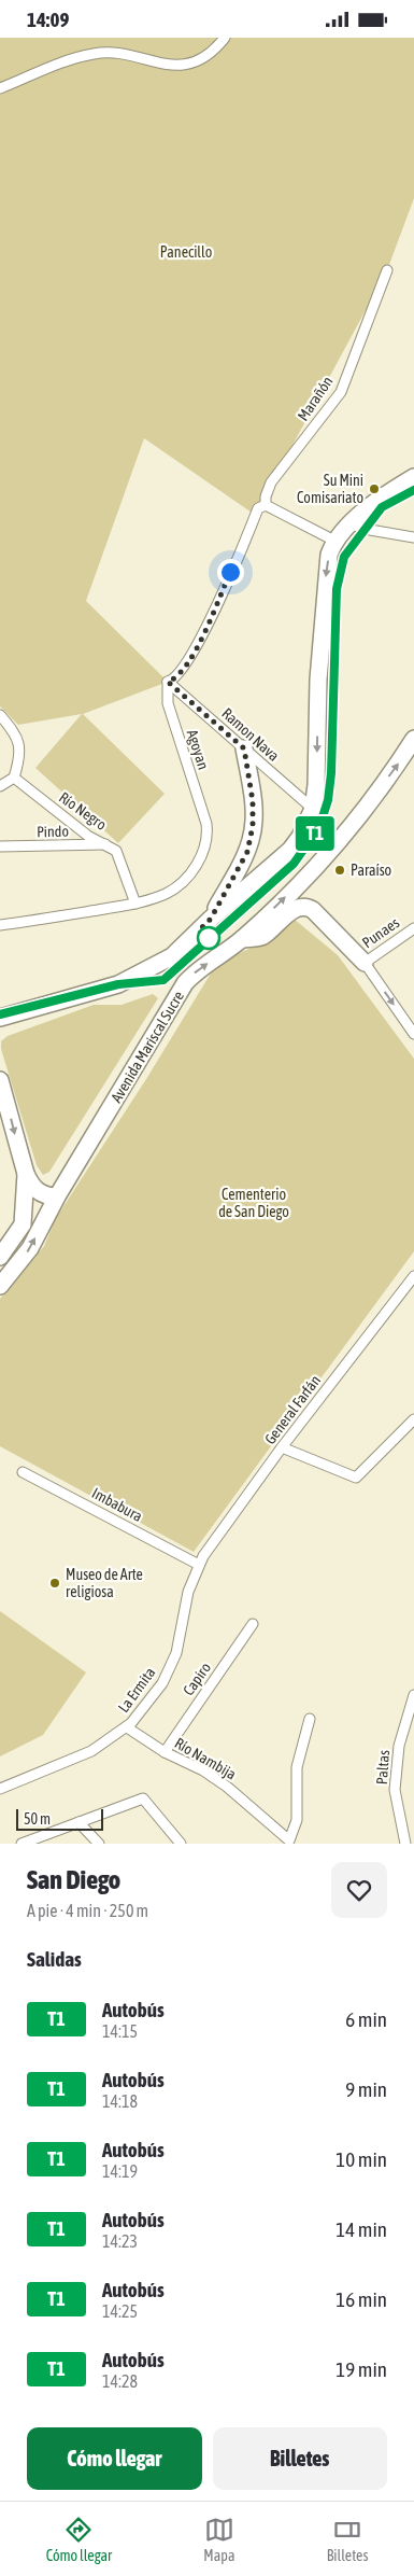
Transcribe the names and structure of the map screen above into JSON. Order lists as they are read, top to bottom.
{
  "streets": {
    "main road": ["Avenida Mariscal Sucre"],
    "street": [
      "Marañón",
      "Ramon Nava",
      "Agoyan",
      "Río Negro",
      "Pindo",
      "Punaes",
      "General Farfán",
      "Imbabura",
      "Capiro",
      "La Ermita",
      "Río Nambija",
      "Paltas"
    ]
  },
  "crossings": [
    ["Ramon Nava", "Agoyan"],
    ["Agoyan", "Río Negro"],
    ["Río Negro", "Pindo"],
    ["General Farfán", "Imbabura"],
    ["General Farfán", "La Ermita"],
    ["Imbabura", "La Ermita"],
    ["Capiro", "Río Nambija"],
    ["La Ermita", "Río Nambija"]
  ],
  "parks": ["Panecillo", "Cementerio de San Diego"],
  "places": ["Su Mini Comisariato", "Paraíso", "Museo de Arte religiosa"],
  "lines": ["bus line T1"],
  "scale_bar": "50 m",
  "page": {
    "status": "14:09",
    "on_map": "T1",
    "scale": "50 m",
    "heading": [
      ["San Diego", "A pie · 4 min · 250 m"],
      "Salidas"
    ],
    "list": [
      {
        "mark": "T1",
        "name": "Autobús",
        "note": "14:15",
        "value": "6 min"
      },
      {
        "mark": "T1",
        "name": "Autobús",
        "note": "14:18",
        "value": "9 min"
      },
      {
        "mark": "T1",
        "name": "Autobús",
        "note": "14:19",
        "value": "10 min"
      },
      {
        "mark": "T1",
        "name": "Autobús",
        "note": "14:23",
        "value": "14 min"
      },
      {
        "mark": "T1",
        "name": "Autobús",
        "note": "14:25",
        "value": "16 min"
      },
      {
        "mark": "T1",
        "name": "Autobús",
        "note": "14:28",
        "value": "19 min"
      }
    ],
    "buttons": ["Cómo llegar", "Billetes"],
    "tabs": ["Cómo llegar", "Mapa", "Billetes"]
  }
}
